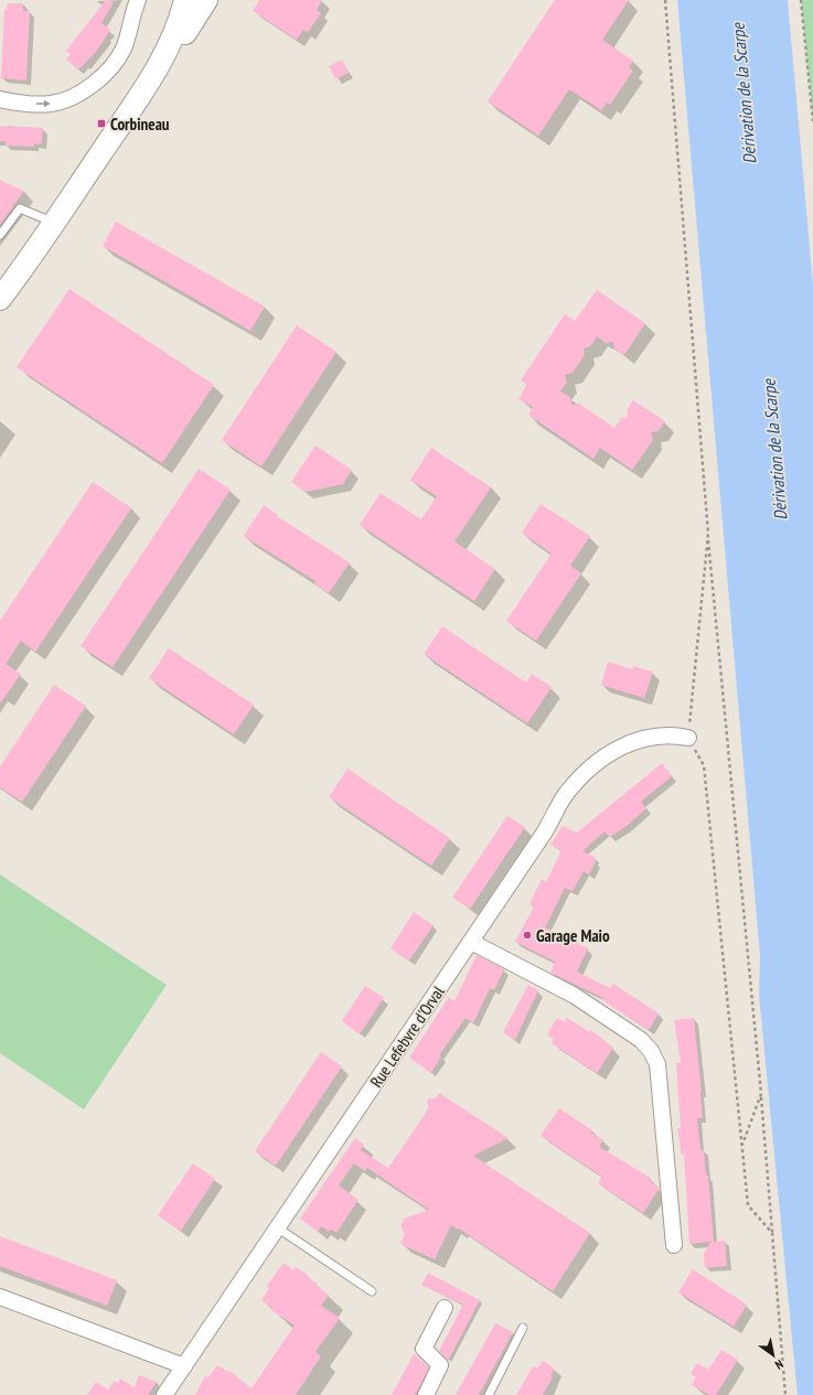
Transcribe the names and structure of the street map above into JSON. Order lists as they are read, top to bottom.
{
  "streets": {
    "street": ["Rue Lefebvre d'Orval"]
  },
  "water": ["Dérivation de la Scarpe"],
  "places": {
    "transit": ["Corbineau"],
    "other": ["Garage Maio"]
  },
  "north": "bottom right"
}
